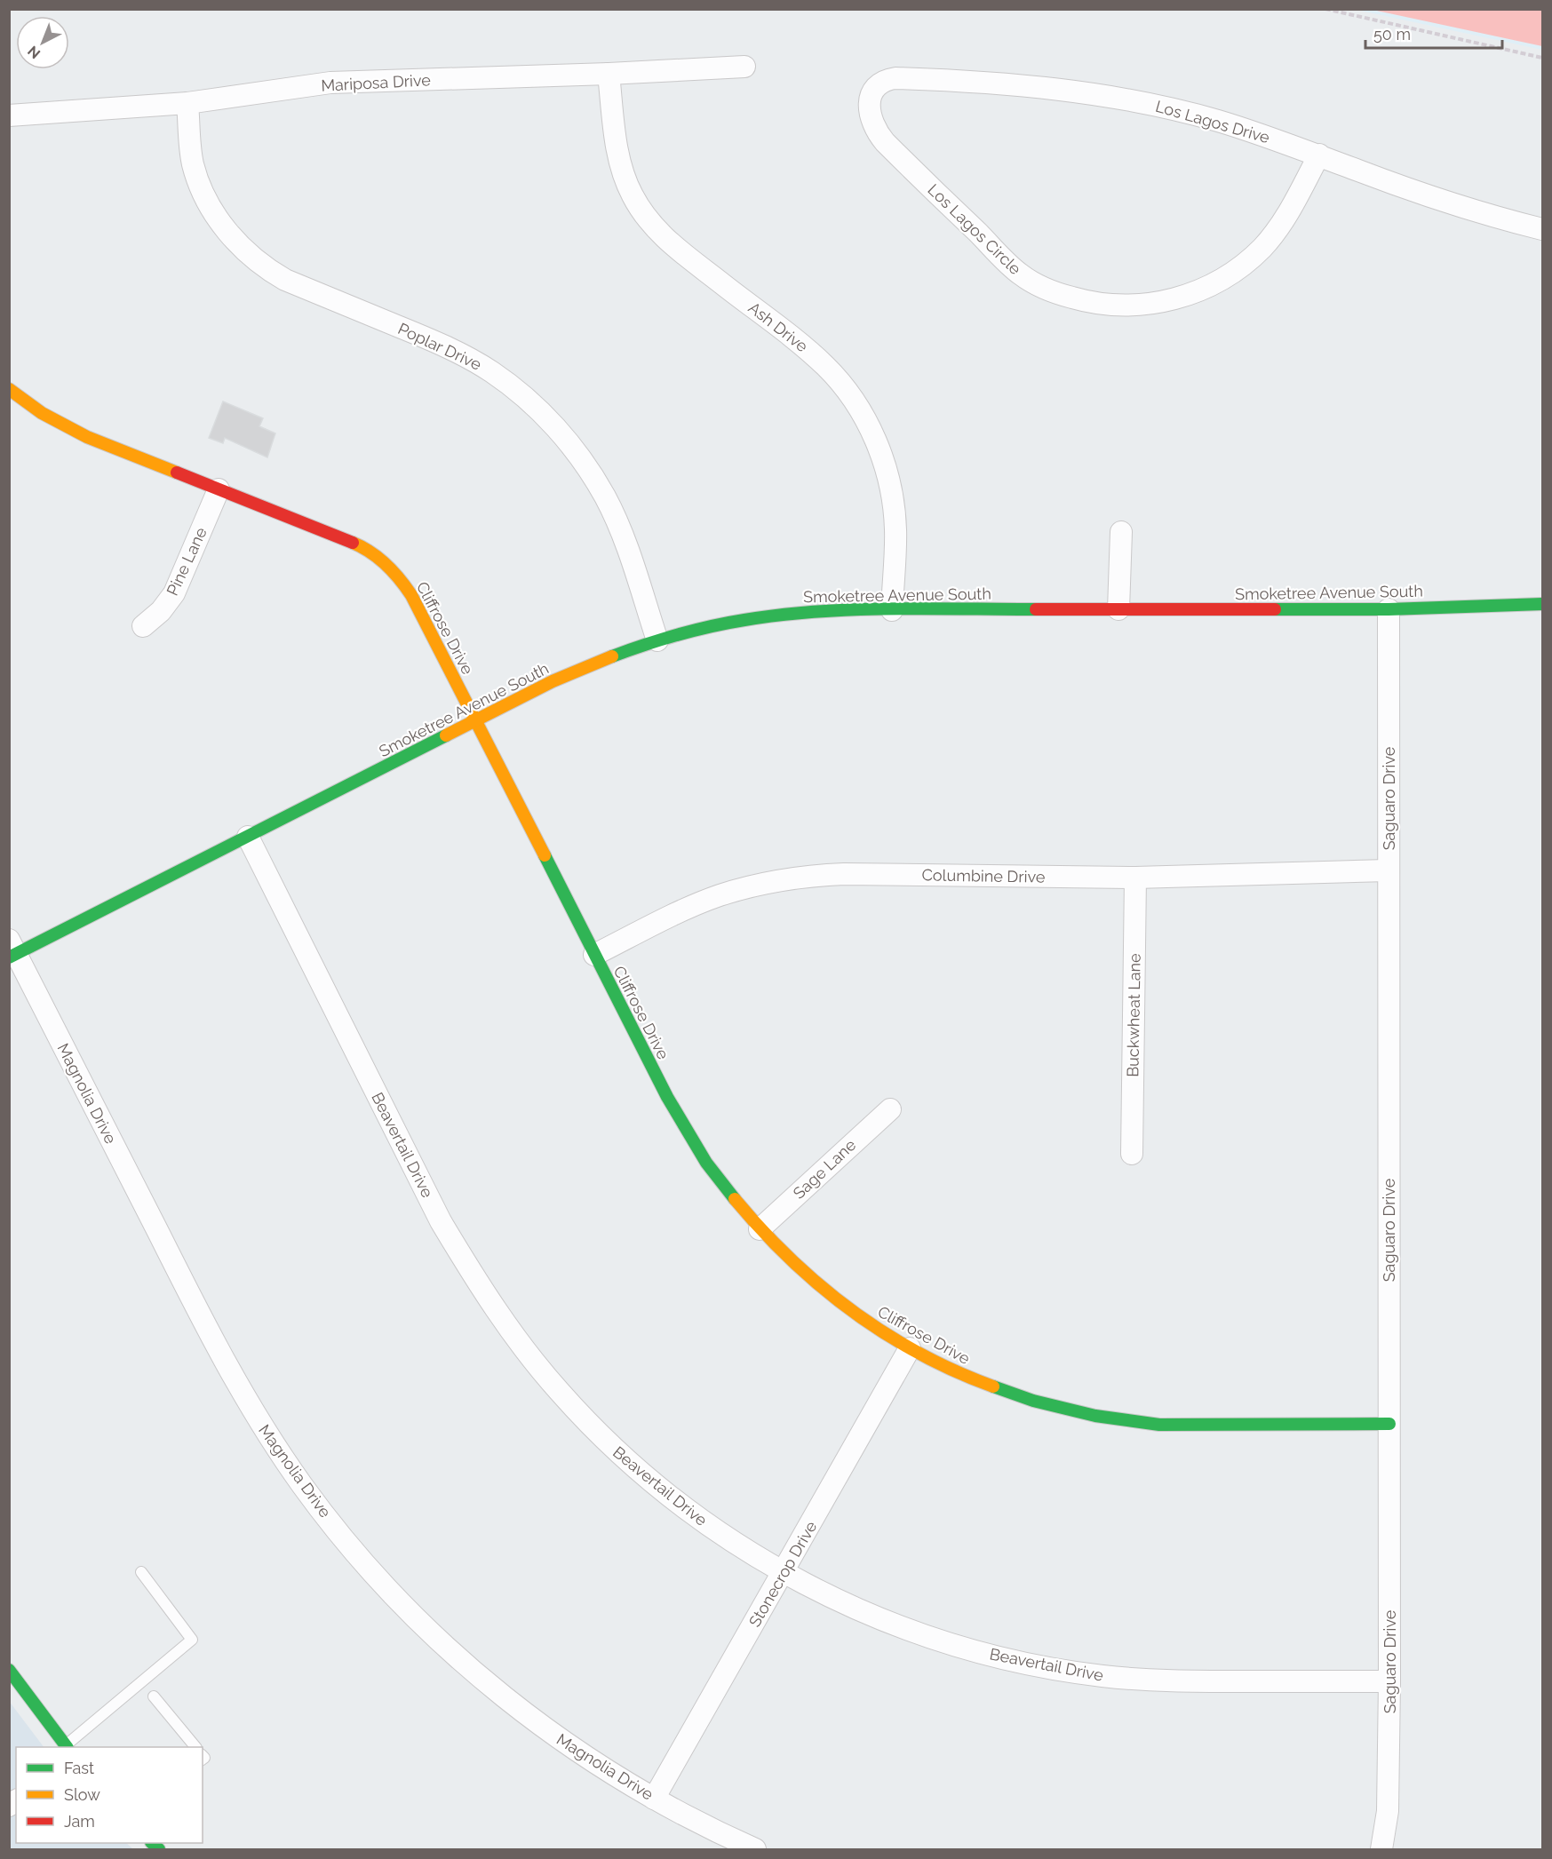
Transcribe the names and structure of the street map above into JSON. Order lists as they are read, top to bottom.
{
  "streets": {
    "street": [
      "Mariposa Drive",
      "Los Lagos Drive",
      "Los Lagos Circle",
      "Ash Drive",
      "Poplar Drive",
      "Pine Lane",
      "Smoketree Avenue South",
      "Cliffrose Drive",
      "Saguaro Drive",
      "Columbine Drive",
      "Buckwheat Lane",
      "Magnolia Drive",
      "Beavertail Drive",
      "Sage Lane",
      "Stonecrop Drive"
    ]
  },
  "crossings": [
    ["Mariposa Drive", "Ash Drive"],
    ["Mariposa Drive", "Poplar Drive"],
    ["Los Lagos Drive", "Los Lagos Circle"],
    ["Ash Drive", "Smoketree Avenue South"],
    ["Poplar Drive", "Smoketree Avenue South"],
    ["Pine Lane", "Cliffrose Drive"],
    ["Smoketree Avenue South", "Cliffrose Drive"],
    ["Smoketree Avenue South", "Saguaro Drive"],
    ["Smoketree Avenue South", "Magnolia Drive"],
    ["Smoketree Avenue South", "Beavertail Drive"],
    ["Cliffrose Drive", "Saguaro Drive"],
    ["Cliffrose Drive", "Columbine Drive"],
    ["Cliffrose Drive", "Sage Lane"],
    ["Cliffrose Drive", "Stonecrop Drive"],
    ["Saguaro Drive", "Columbine Drive"],
    ["Saguaro Drive", "Beavertail Drive"],
    ["Columbine Drive", "Buckwheat Lane"],
    ["Magnolia Drive", "Stonecrop Drive"],
    ["Beavertail Drive", "Stonecrop Drive"]
  ],
  "legend": ["Fast", "Slow", "Jam"],
  "scale_bar": "50 m",
  "north": "bottom left"
}
